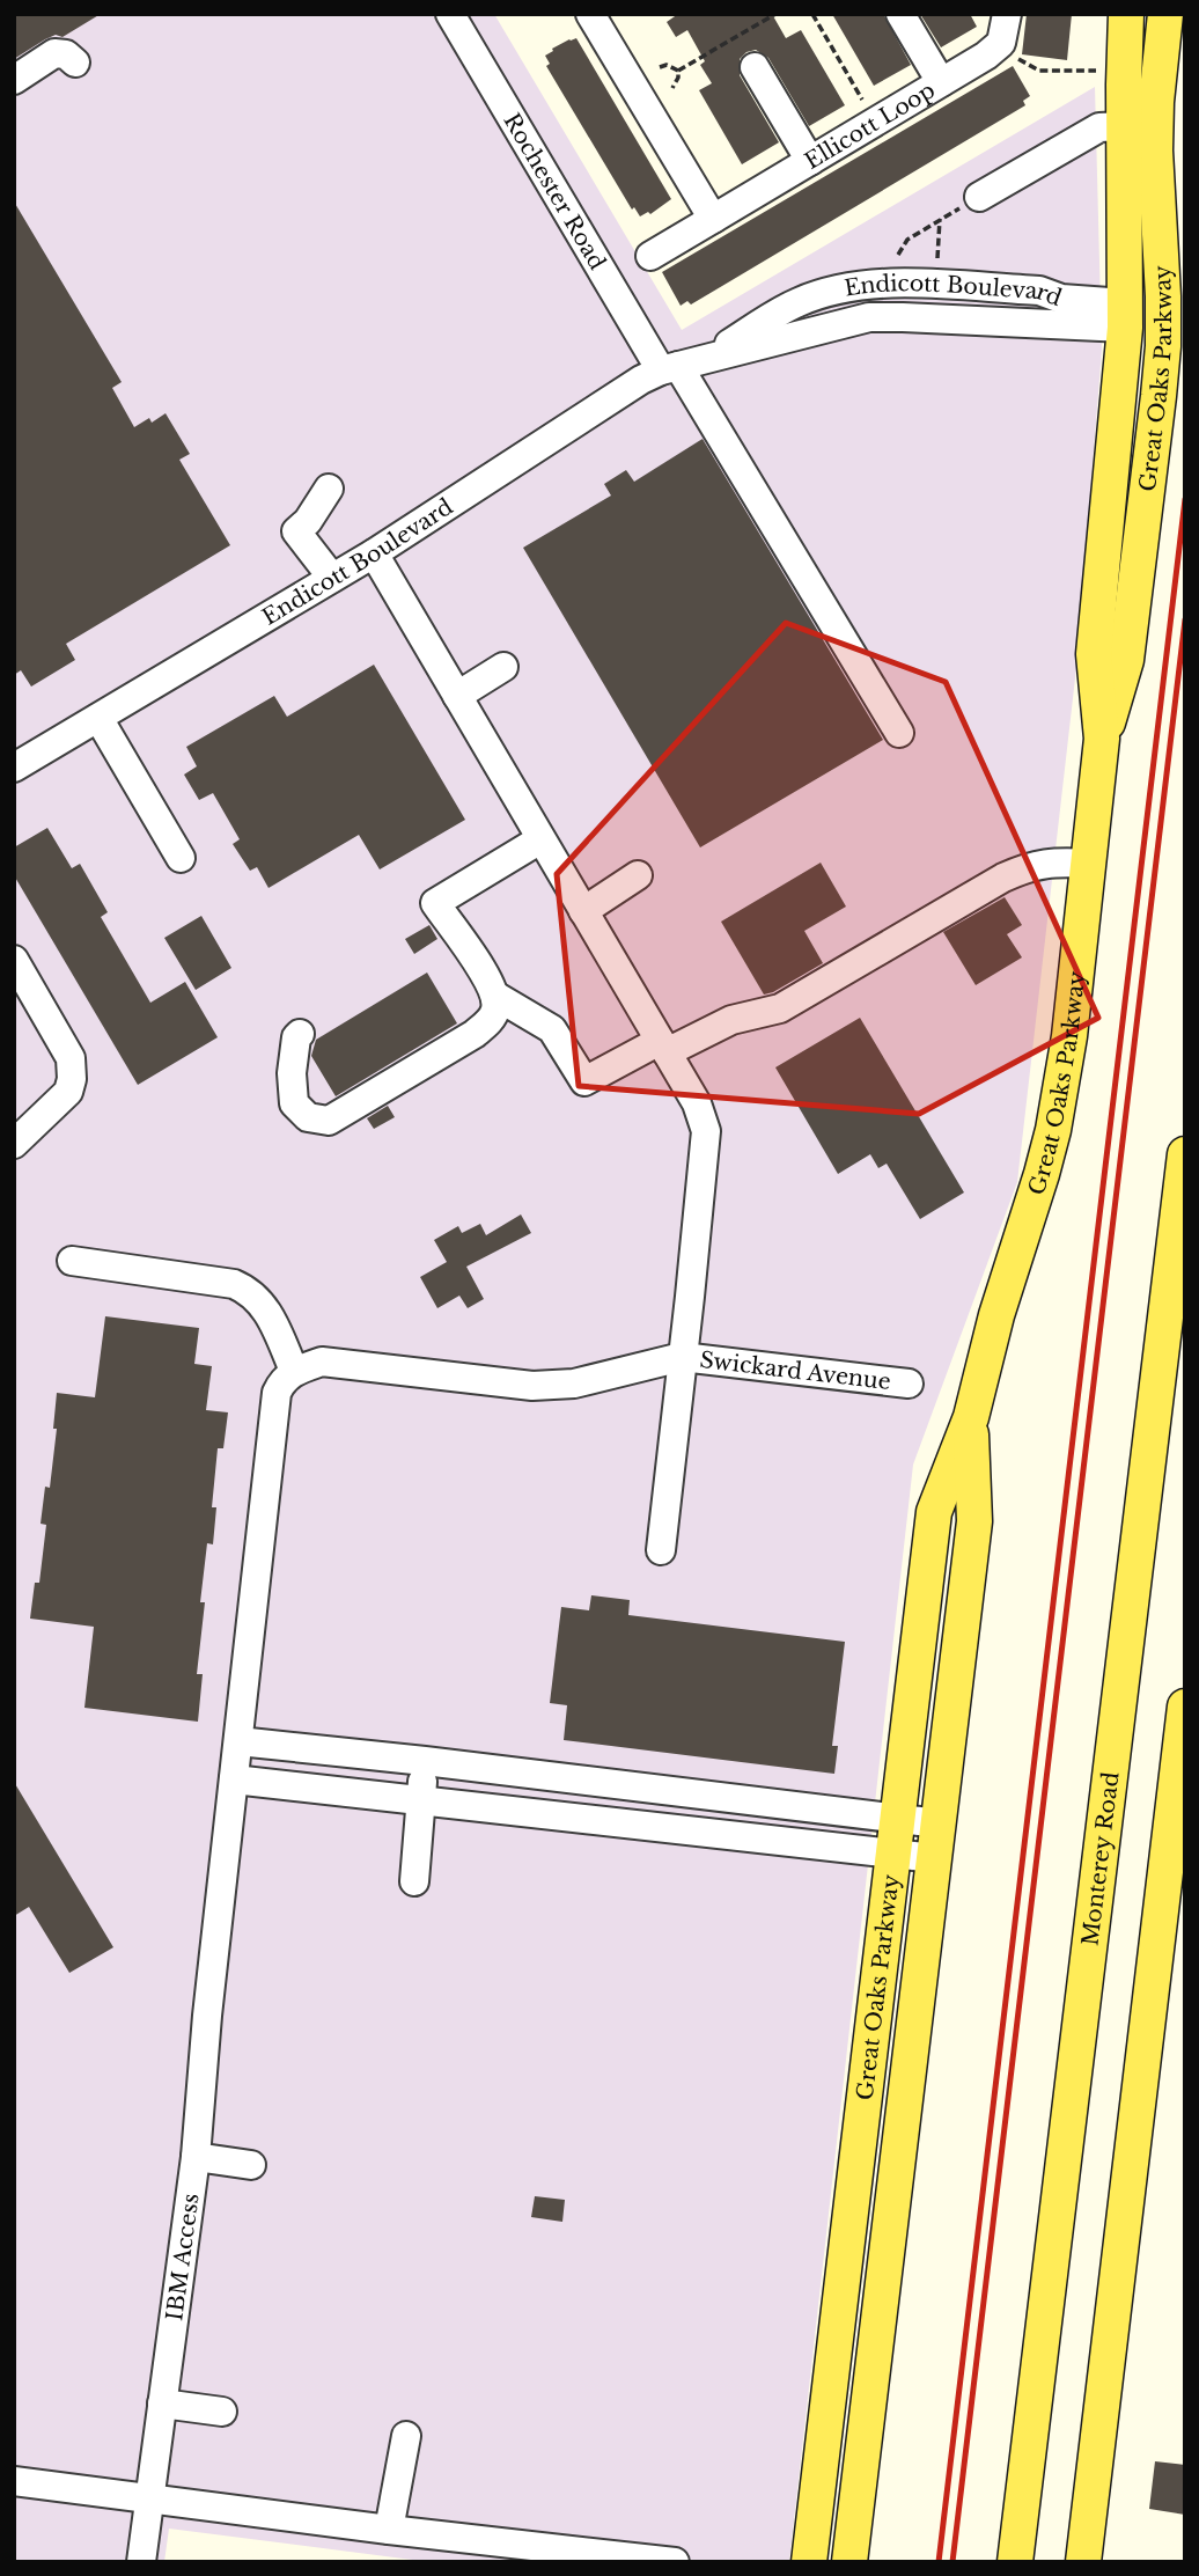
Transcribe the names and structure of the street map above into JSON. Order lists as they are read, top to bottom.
{
  "streets": {
    "main road": ["Great Oaks Parkway", "Monterey Road"],
    "street": [
      "Ellicott Loop",
      "Rochester Road",
      "Endicott Boulevard",
      "Swickard Avenue",
      "IBM Access"
    ]
  },
  "crossings": [
    ["Rochester Road", "Endicott Boulevard"],
    ["Endicott Boulevard", "Great Oaks Parkway"]
  ]
}
